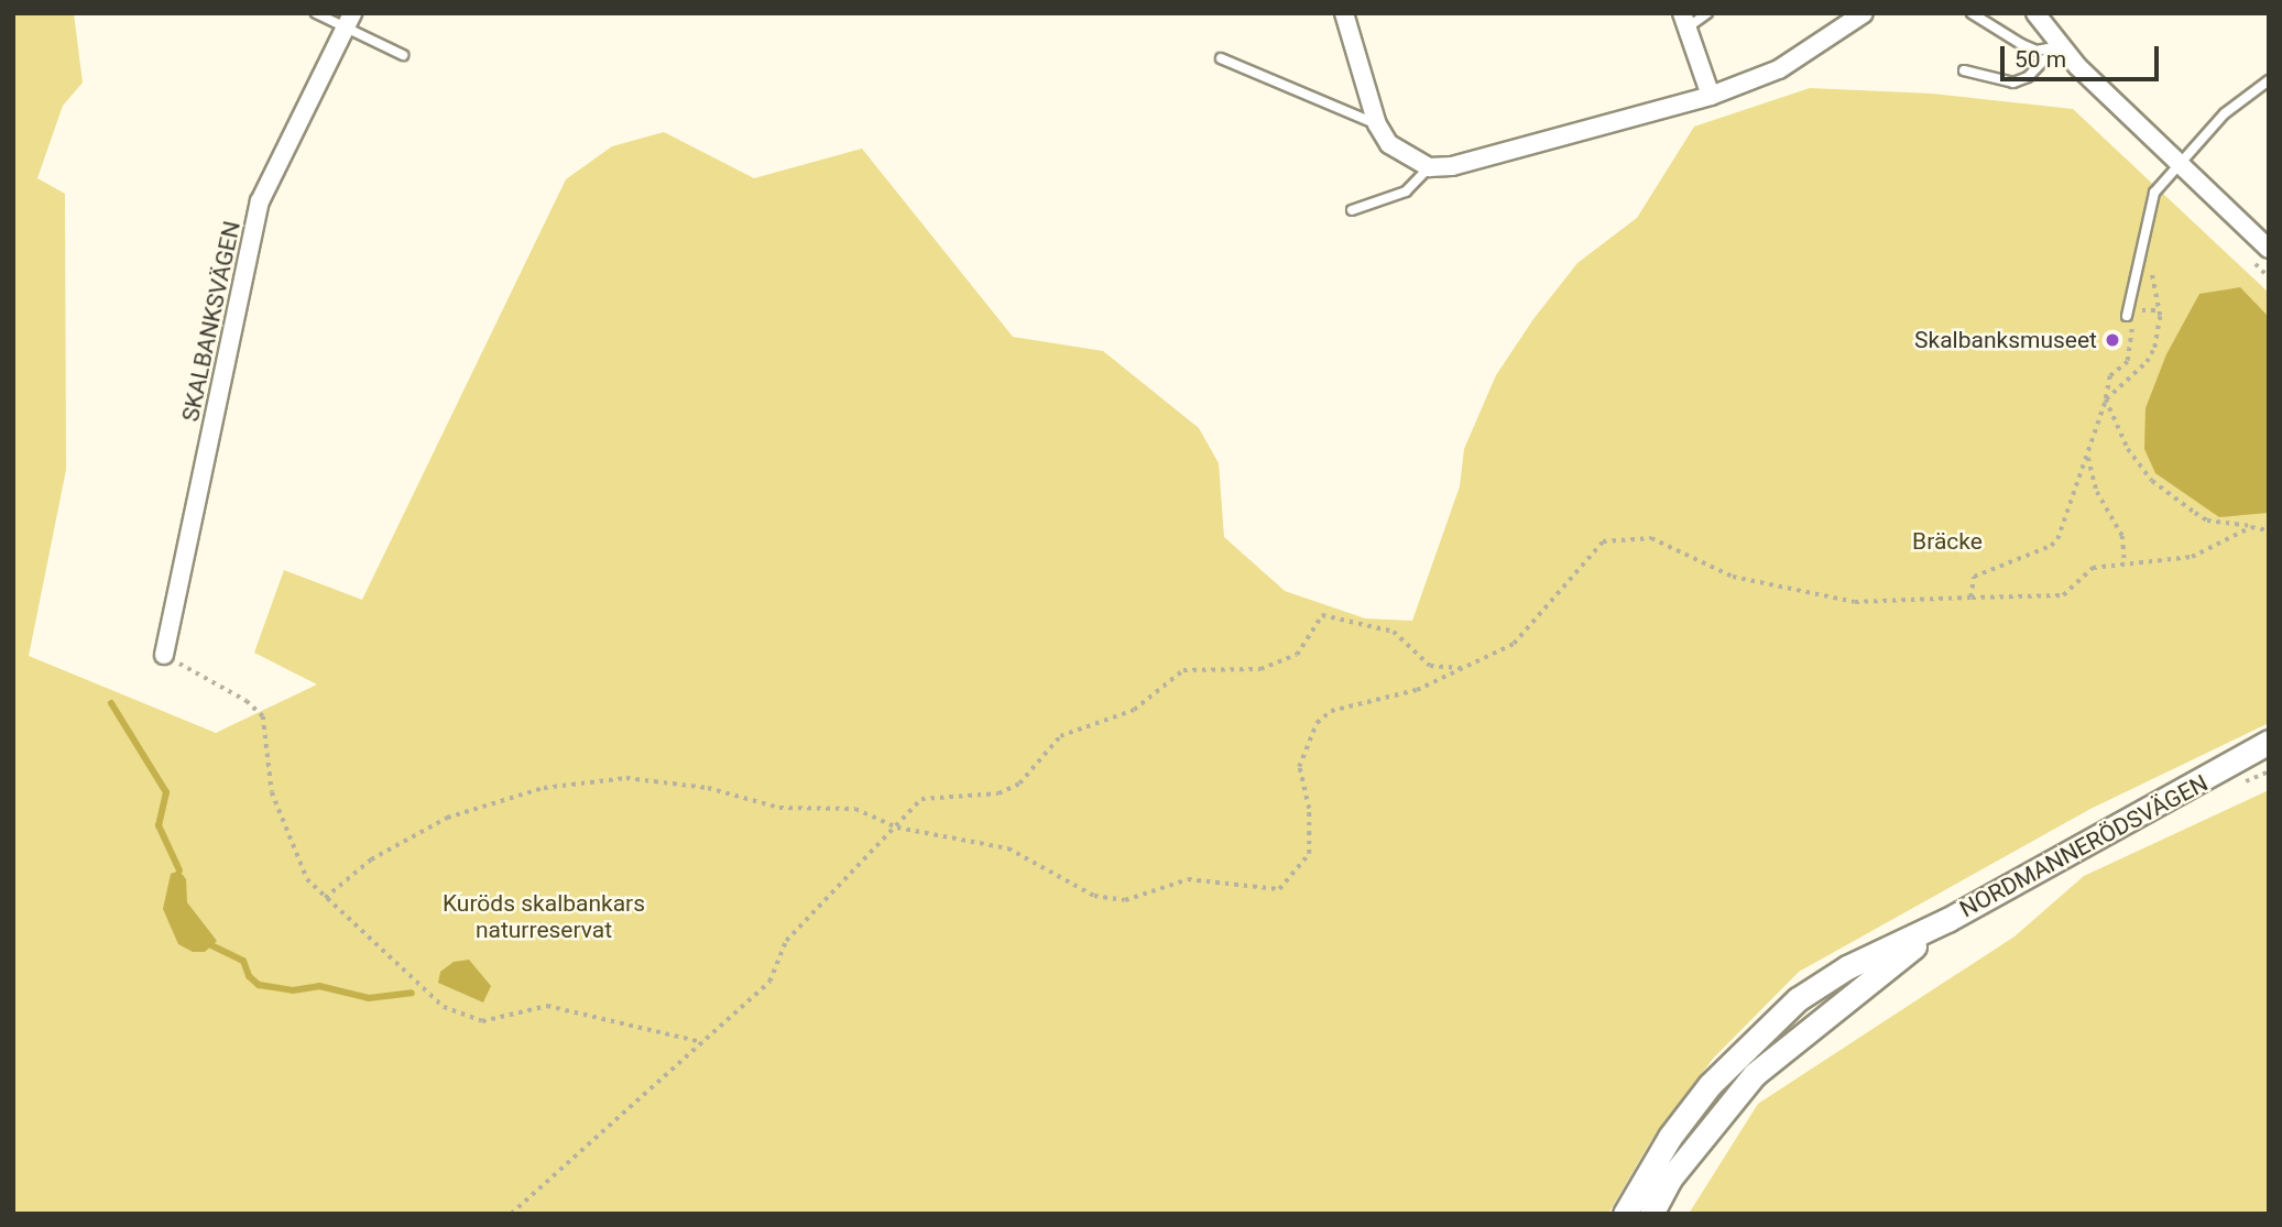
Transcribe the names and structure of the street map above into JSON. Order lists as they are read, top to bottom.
{
  "streets": {
    "main road": ["NORDMANNERÖDSVÄGEN"],
    "street": ["SKALBANKSVÄGEN"]
  },
  "parks": ["Bräcke", "Kuröds skalbankars naturreservat"],
  "places": ["Skalbanksmuseet"],
  "scale_bar": "50 m"
}
